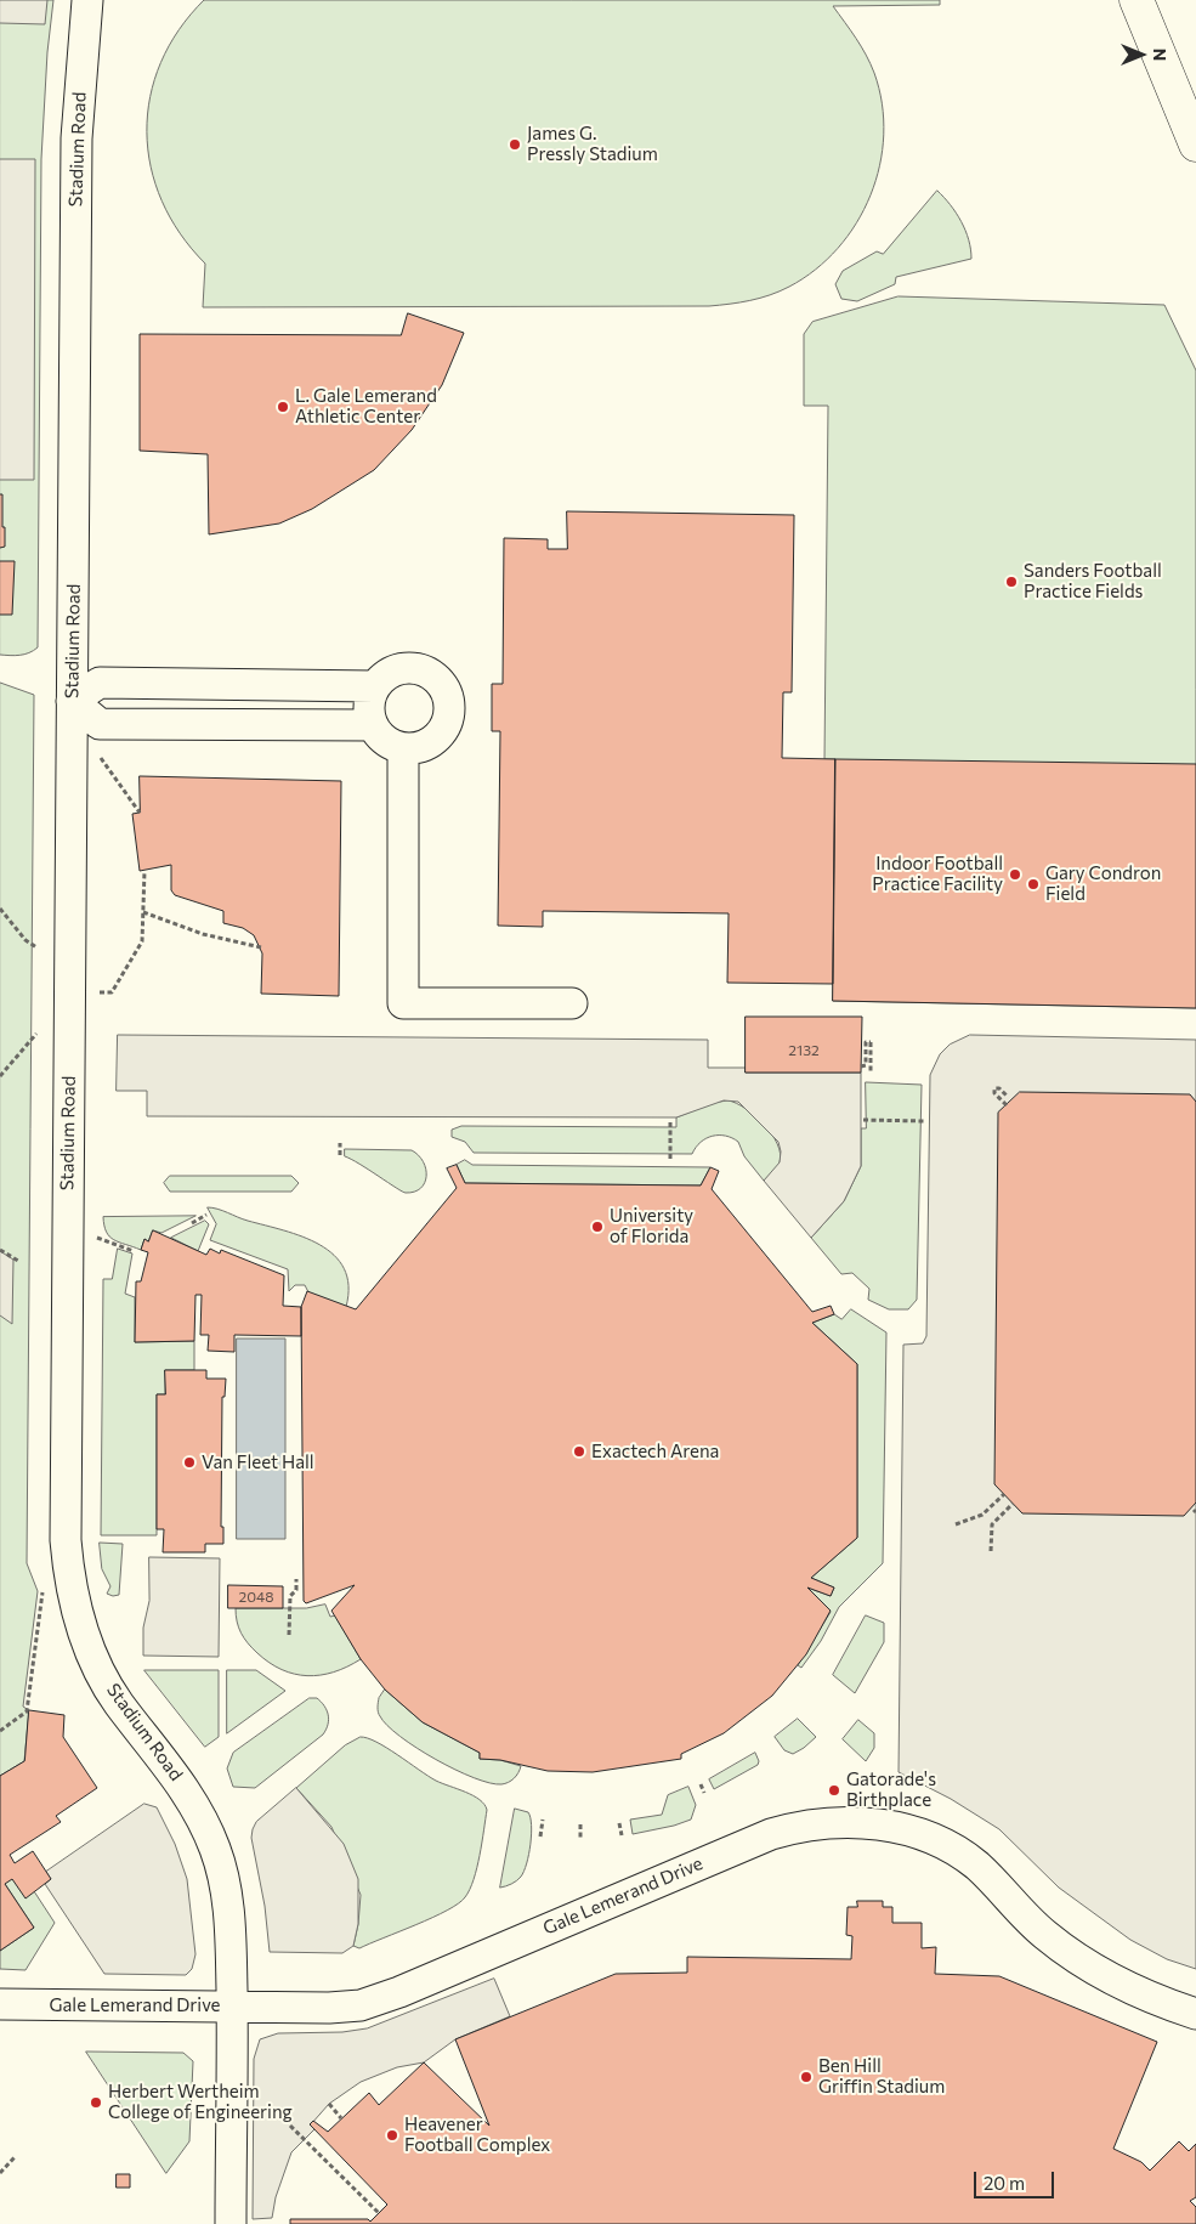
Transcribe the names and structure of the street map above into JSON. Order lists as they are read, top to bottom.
{
  "streets": {
    "street": ["Stadium Road", "Gale Lemerand Drive"]
  },
  "crossings": [
    ["Stadium Road", "Gale Lemerand Drive"]
  ],
  "places": [
    "James G. Pressly Stadium",
    "L. Gale Lemerand Athletic Center",
    "Sanders Football Practice Fields",
    "Indoor Football Practice Facility",
    "Gary Condron Field",
    "University of Florida",
    "Exactech Arena",
    "Van Fleet Hall",
    "Gatorade's Birthplace",
    "Ben Hill Griffin Stadium",
    "Herbert Wertheim College of Engineering",
    "Heavener Football Complex"
  ],
  "house_numbers": ["2132", "2048"],
  "scale_bar": "20 m",
  "north": "right"
}
